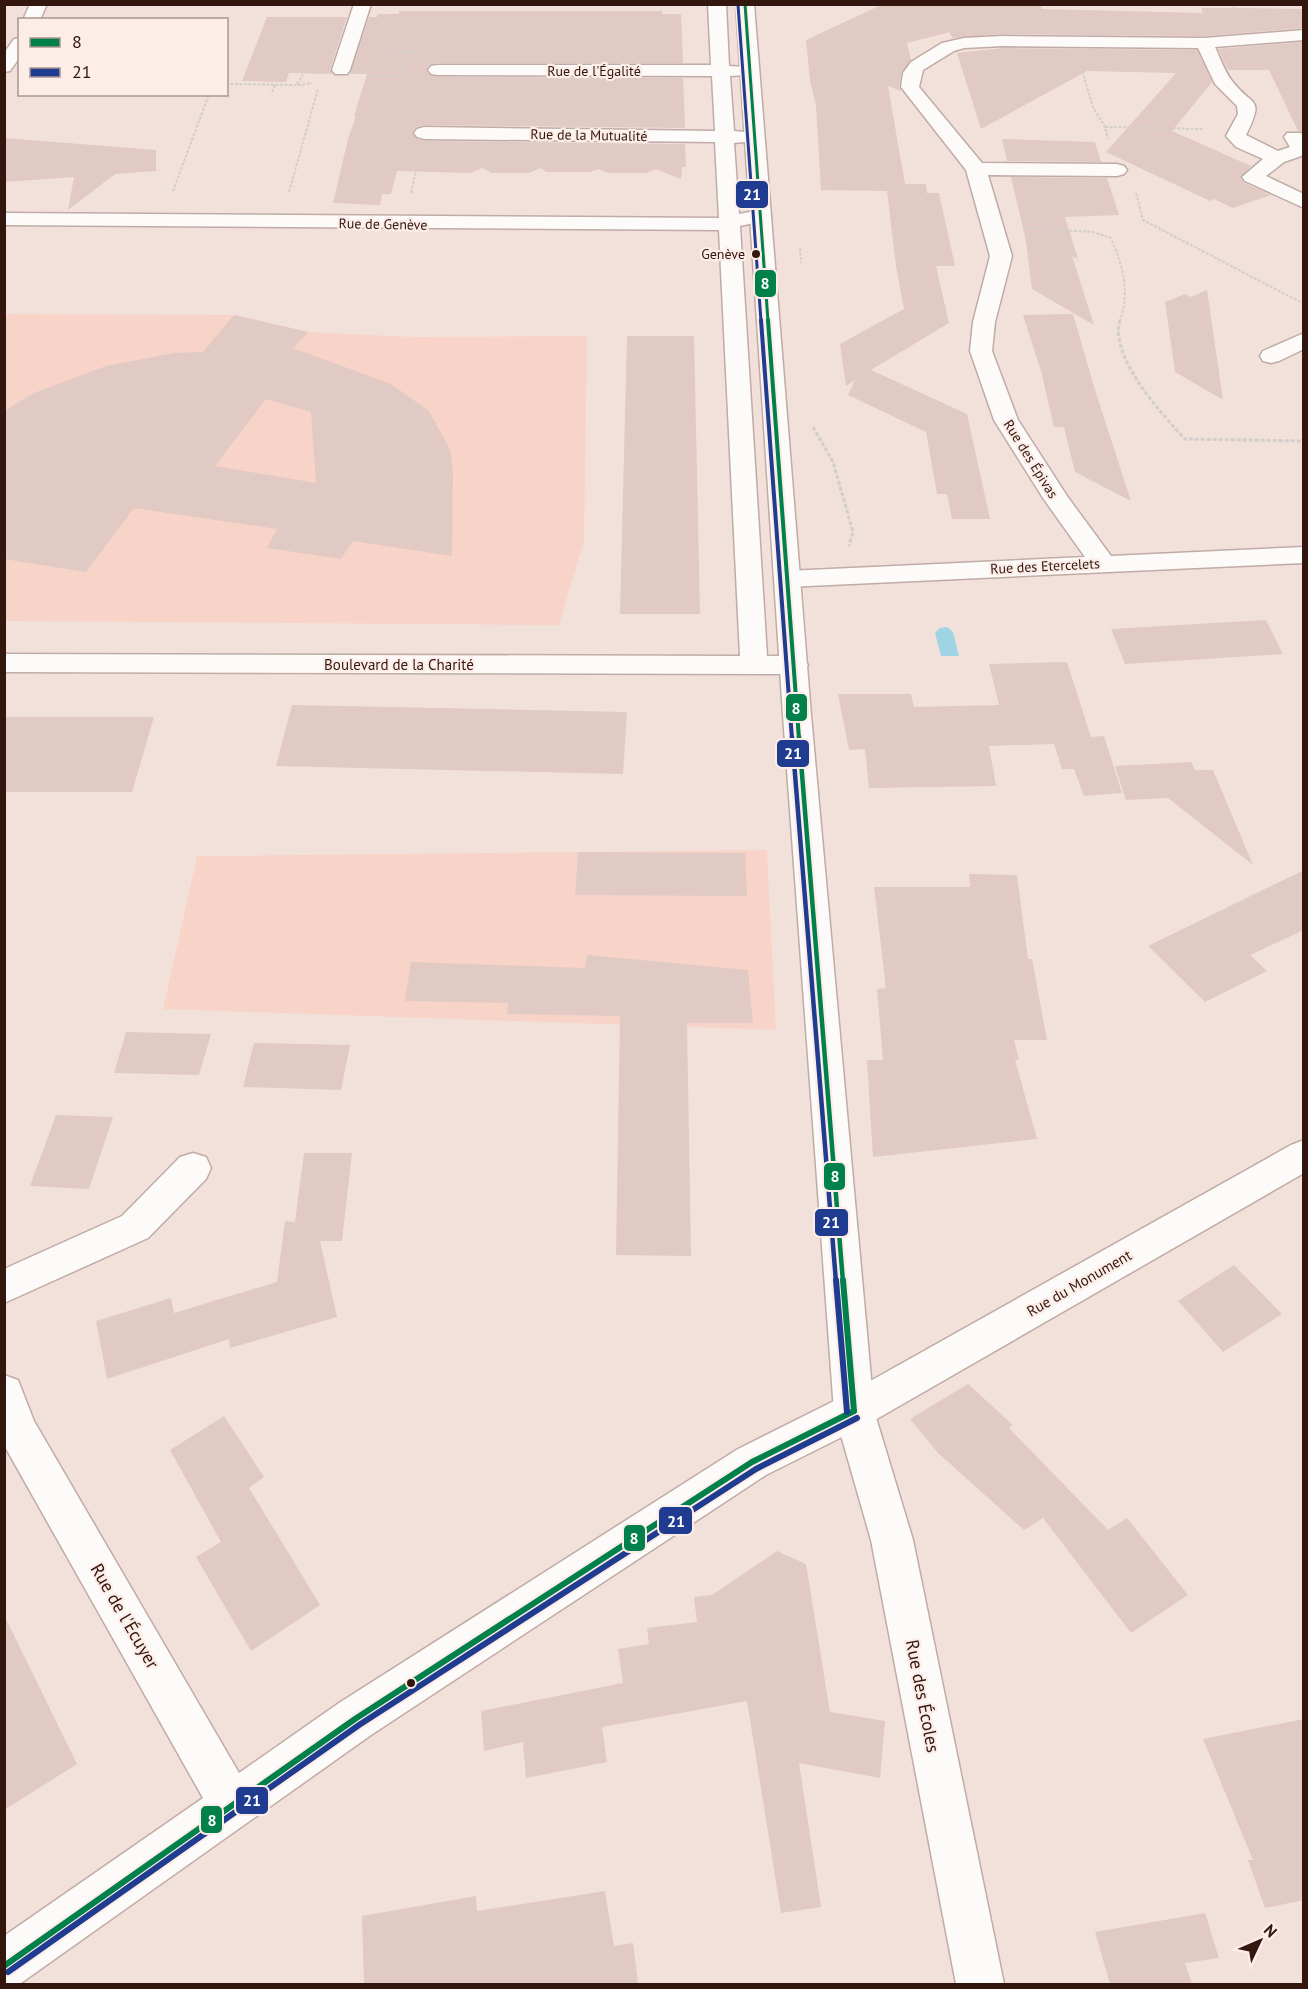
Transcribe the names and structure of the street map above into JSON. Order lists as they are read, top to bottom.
{
  "streets": {
    "street": [
      "Rue de l'Égalité",
      "Rue de la Mutualité",
      "Rue de Genève",
      "Rue des Épivas",
      "Rue des Etercelets",
      "Boulevard de la Charité",
      "Rue du Monument",
      "Rue de l'Écuyer",
      "Rue des Écoles"
    ]
  },
  "crossings": [
    ["Rue de l'Égalité", "Rue des Écoles"],
    ["Rue de la Mutualité", "Rue des Écoles"],
    ["Rue de Genève", "Rue des Écoles"],
    ["Rue des Épivas", "Rue des Etercelets"],
    ["Rue des Etercelets", "Rue des Écoles"],
    ["Boulevard de la Charité", "Rue des Écoles"],
    ["Rue du Monument", "Rue de l'Écuyer"],
    ["Rue du Monument", "Rue des Écoles"]
  ],
  "places": ["Genève"],
  "lines": ["transit line 8", "transit line 21"],
  "legend": ["8", "21"],
  "north": "top right"
}
